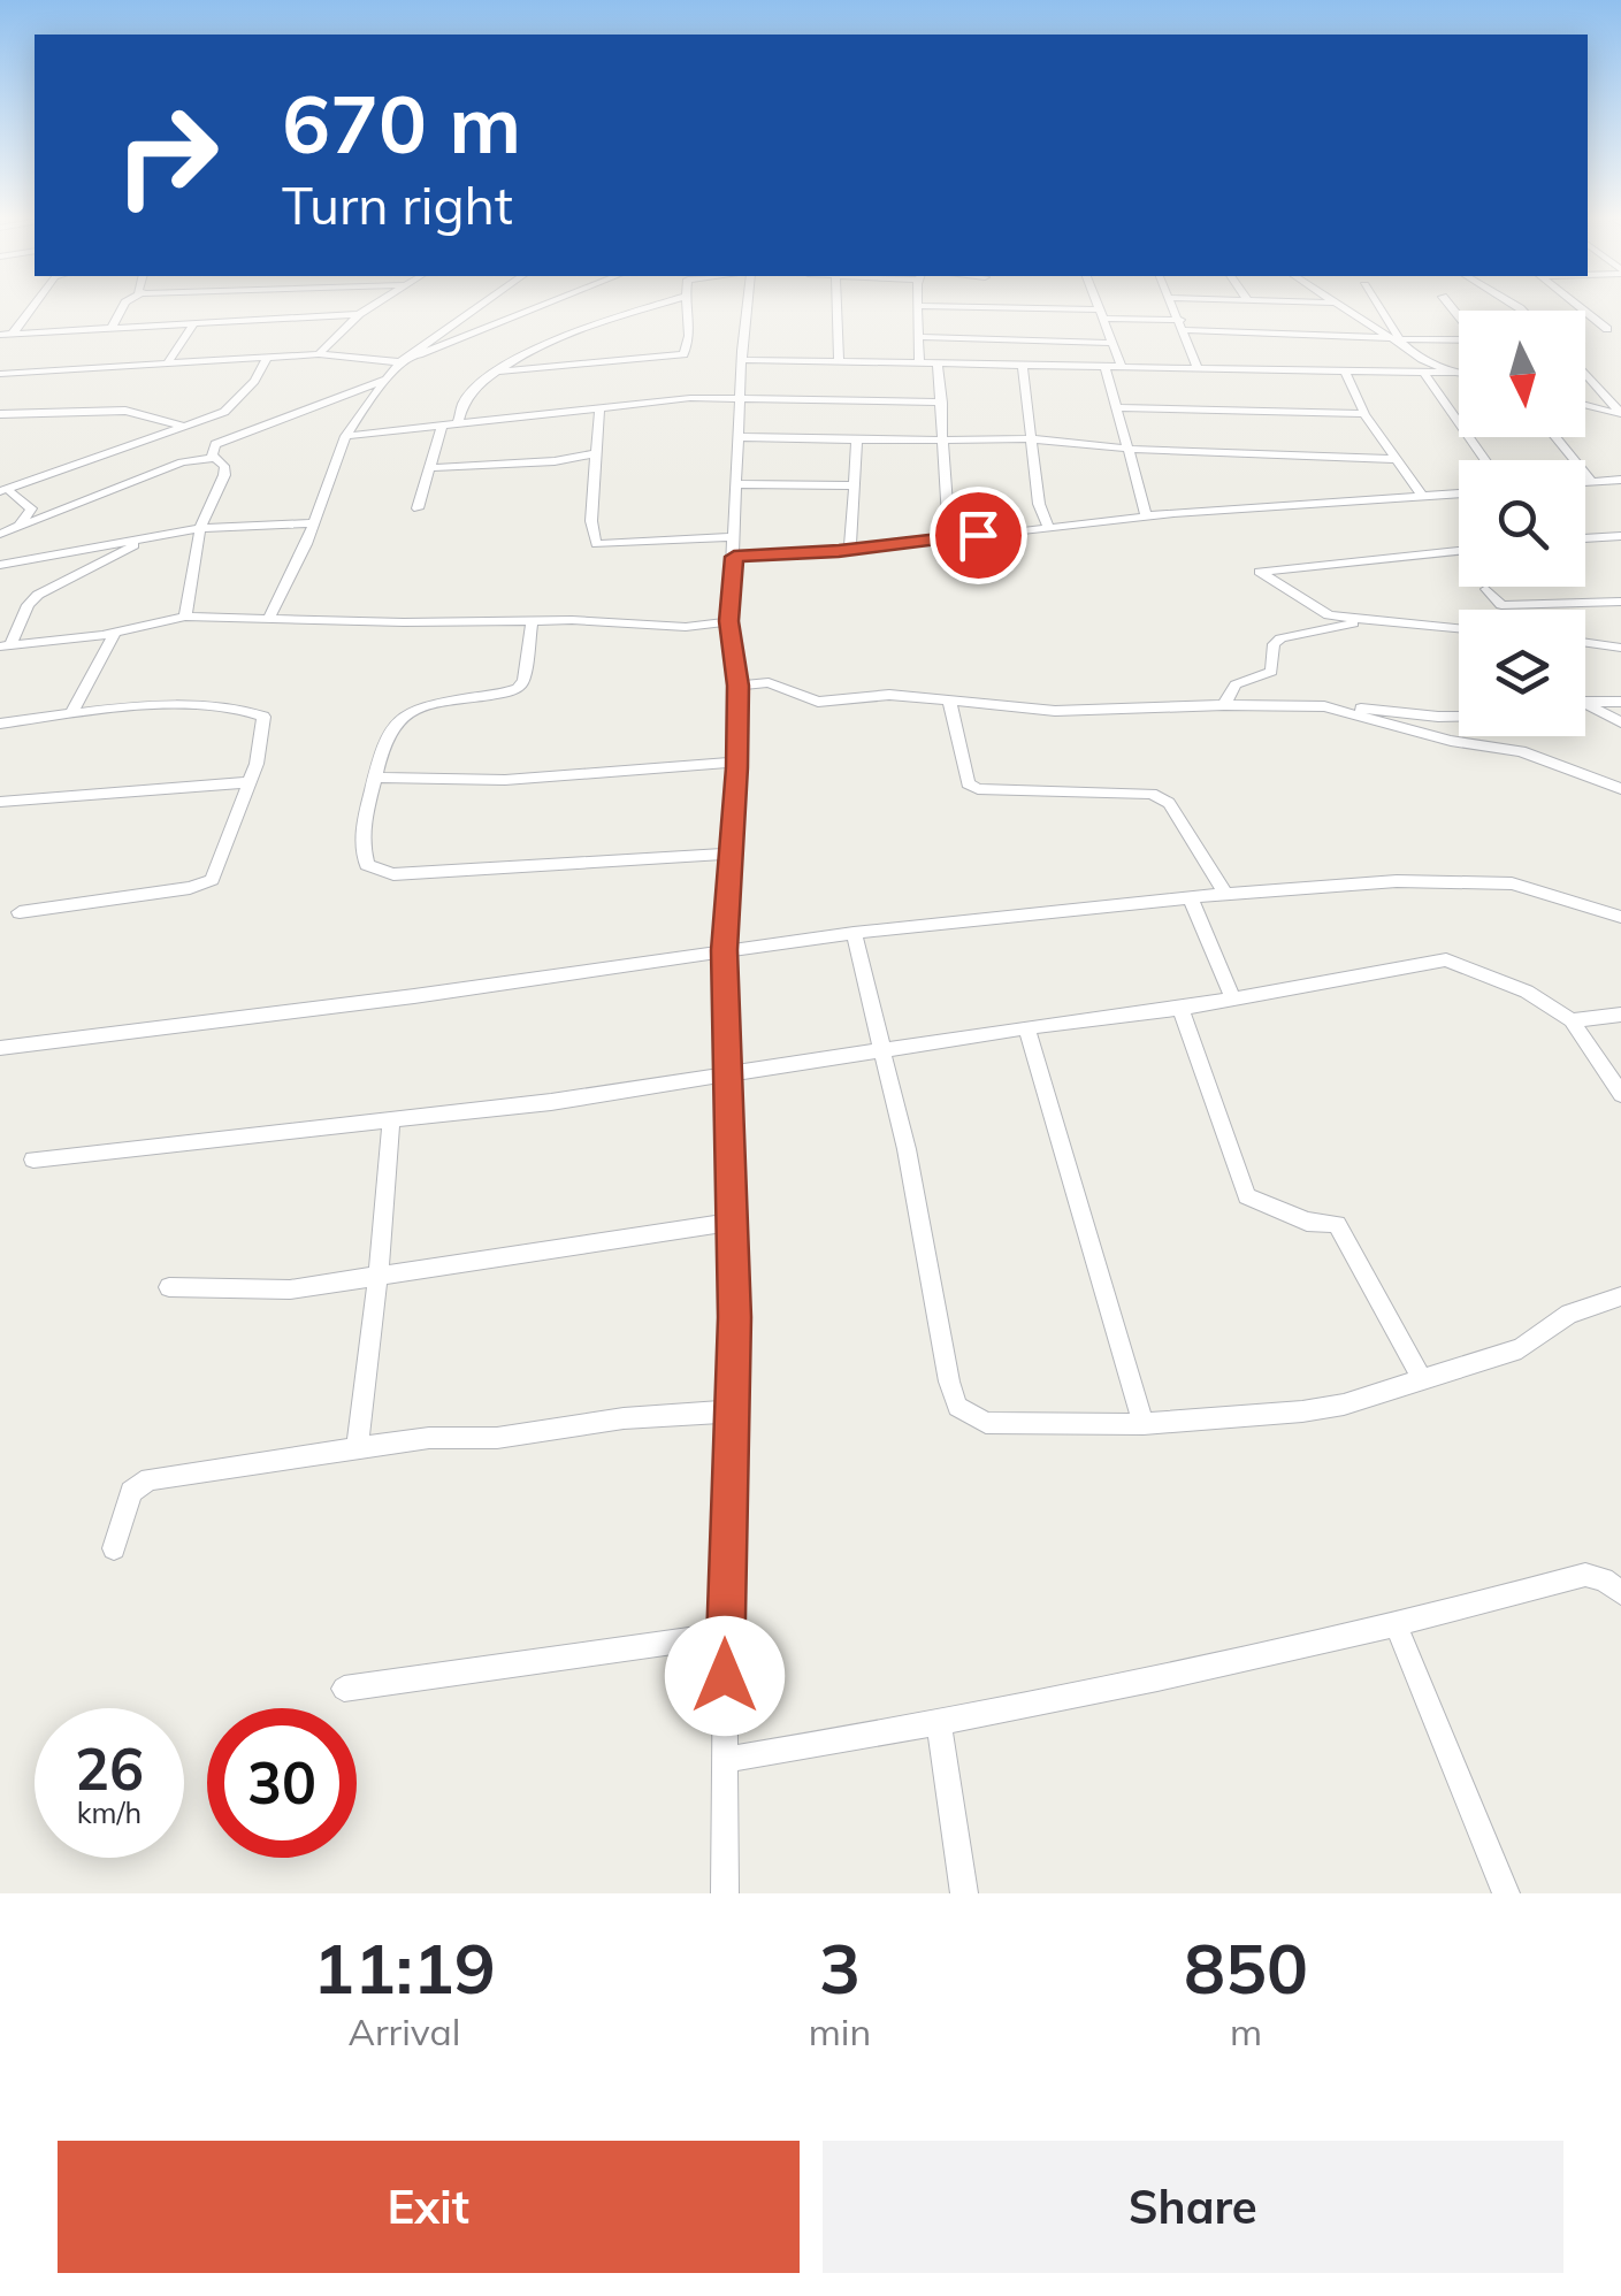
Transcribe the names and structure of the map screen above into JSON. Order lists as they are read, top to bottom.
{
  "north": "bottom",
  "page": {
    "turn": ["670 m", "Turn right"],
    "speed": "26 km/h",
    "limit": "30",
    "eta": [
      "11:19",
      "Arrival",
      "3",
      "min",
      "850",
      "m"
    ],
    "buttons": ["Exit", "Share"]
  }
}
